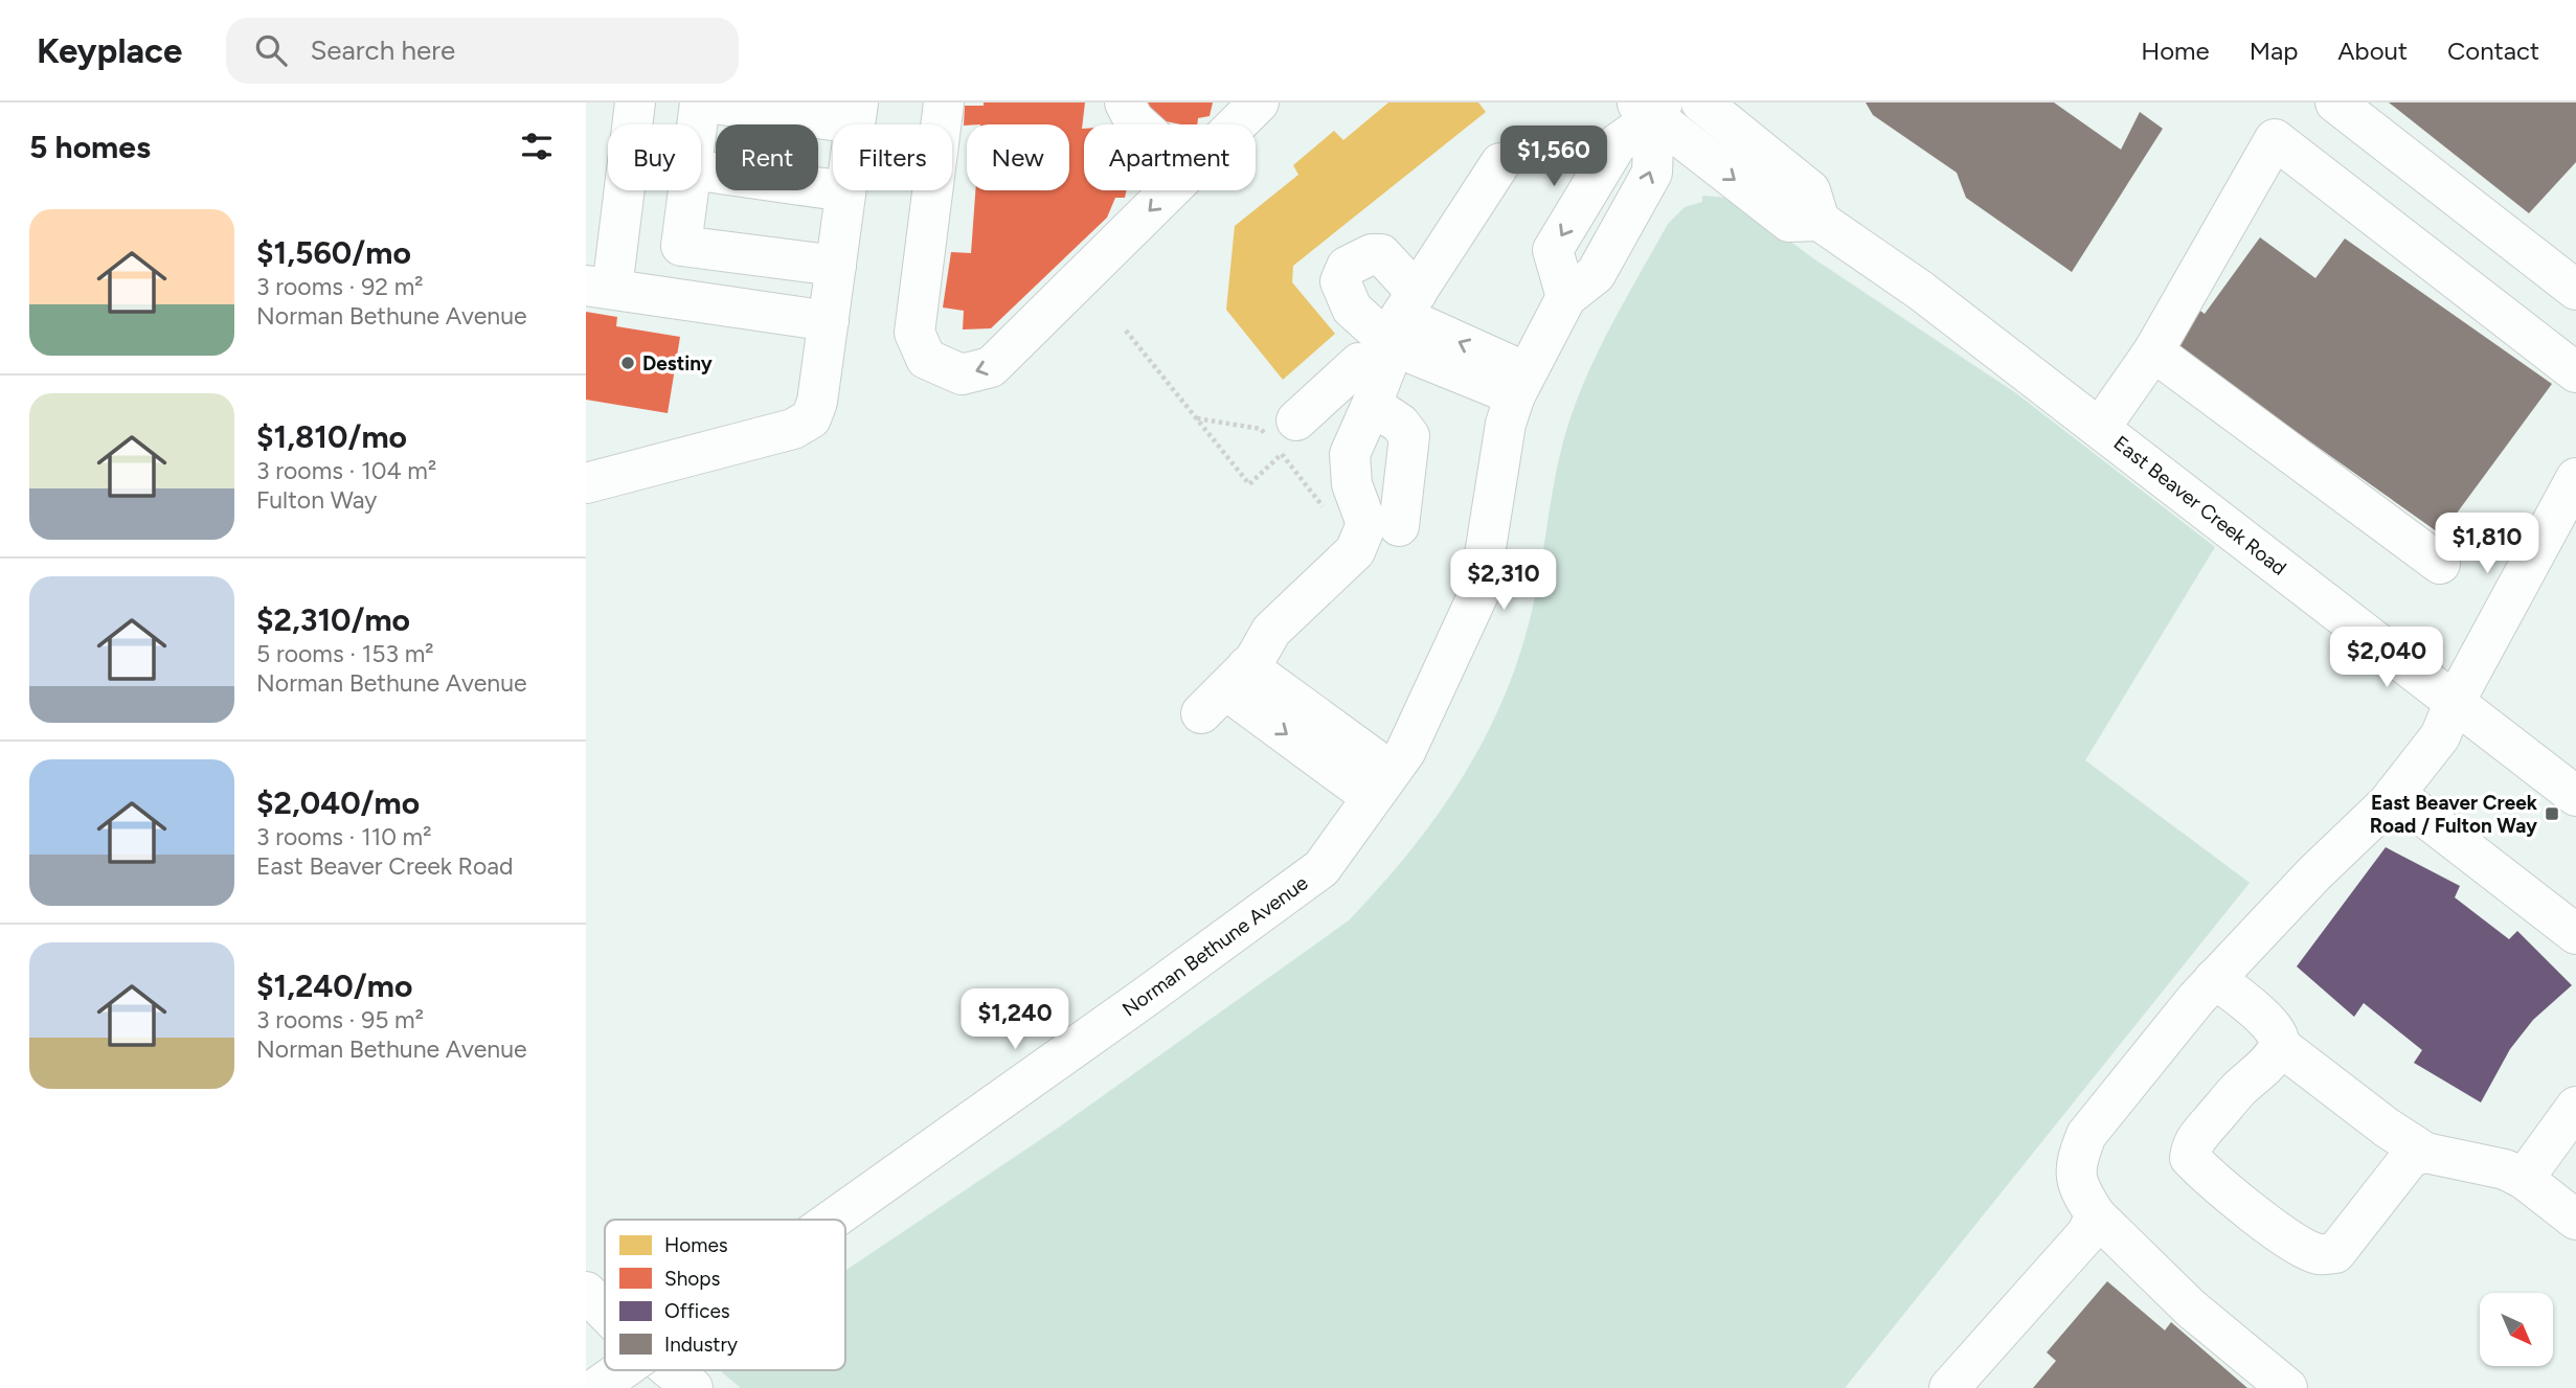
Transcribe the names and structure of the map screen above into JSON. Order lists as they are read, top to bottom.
{
  "streets": {
    "main road": ["East Beaver Creek Road", "Norman Bethune Avenue"]
  },
  "places": {
    "other": ["Destiny"],
    "transit": ["East Beaver Creek Road / Fulton Way"]
  },
  "legend": [
    "Homes",
    "Shops",
    "Offices",
    "Industry"
  ],
  "north": "bottom right",
  "page": {
    "header": "Keyplace",
    "search": "Search here",
    "nav": [
      "Home",
      "Map",
      "About",
      "Contact"
    ],
    "heading": "5 homes",
    "chip": [
      "Buy",
      "Rent",
      "Filters",
      "New",
      "Apartment"
    ],
    "price": [
      "$1,560",
      "$1,810",
      "$2,310",
      "$2,040",
      "$1,240"
    ],
    "list": [
      {
        "name": "$1,560/mo",
        "note": "3 rooms · 92 m² · Norman Bethune Avenue"
      },
      {
        "name": "$1,810/mo",
        "note": "3 rooms · 104 m² · Fulton Way"
      },
      {
        "name": "$2,310/mo",
        "note": "5 rooms · 153 m² · Norman Bethune Avenue"
      },
      {
        "name": "$2,040/mo",
        "note": "3 rooms · 110 m² · East Beaver Creek Road"
      },
      {
        "name": "$1,240/mo",
        "note": "3 rooms · 95 m² · Norman Bethune Avenue"
      }
    ]
  }
}
